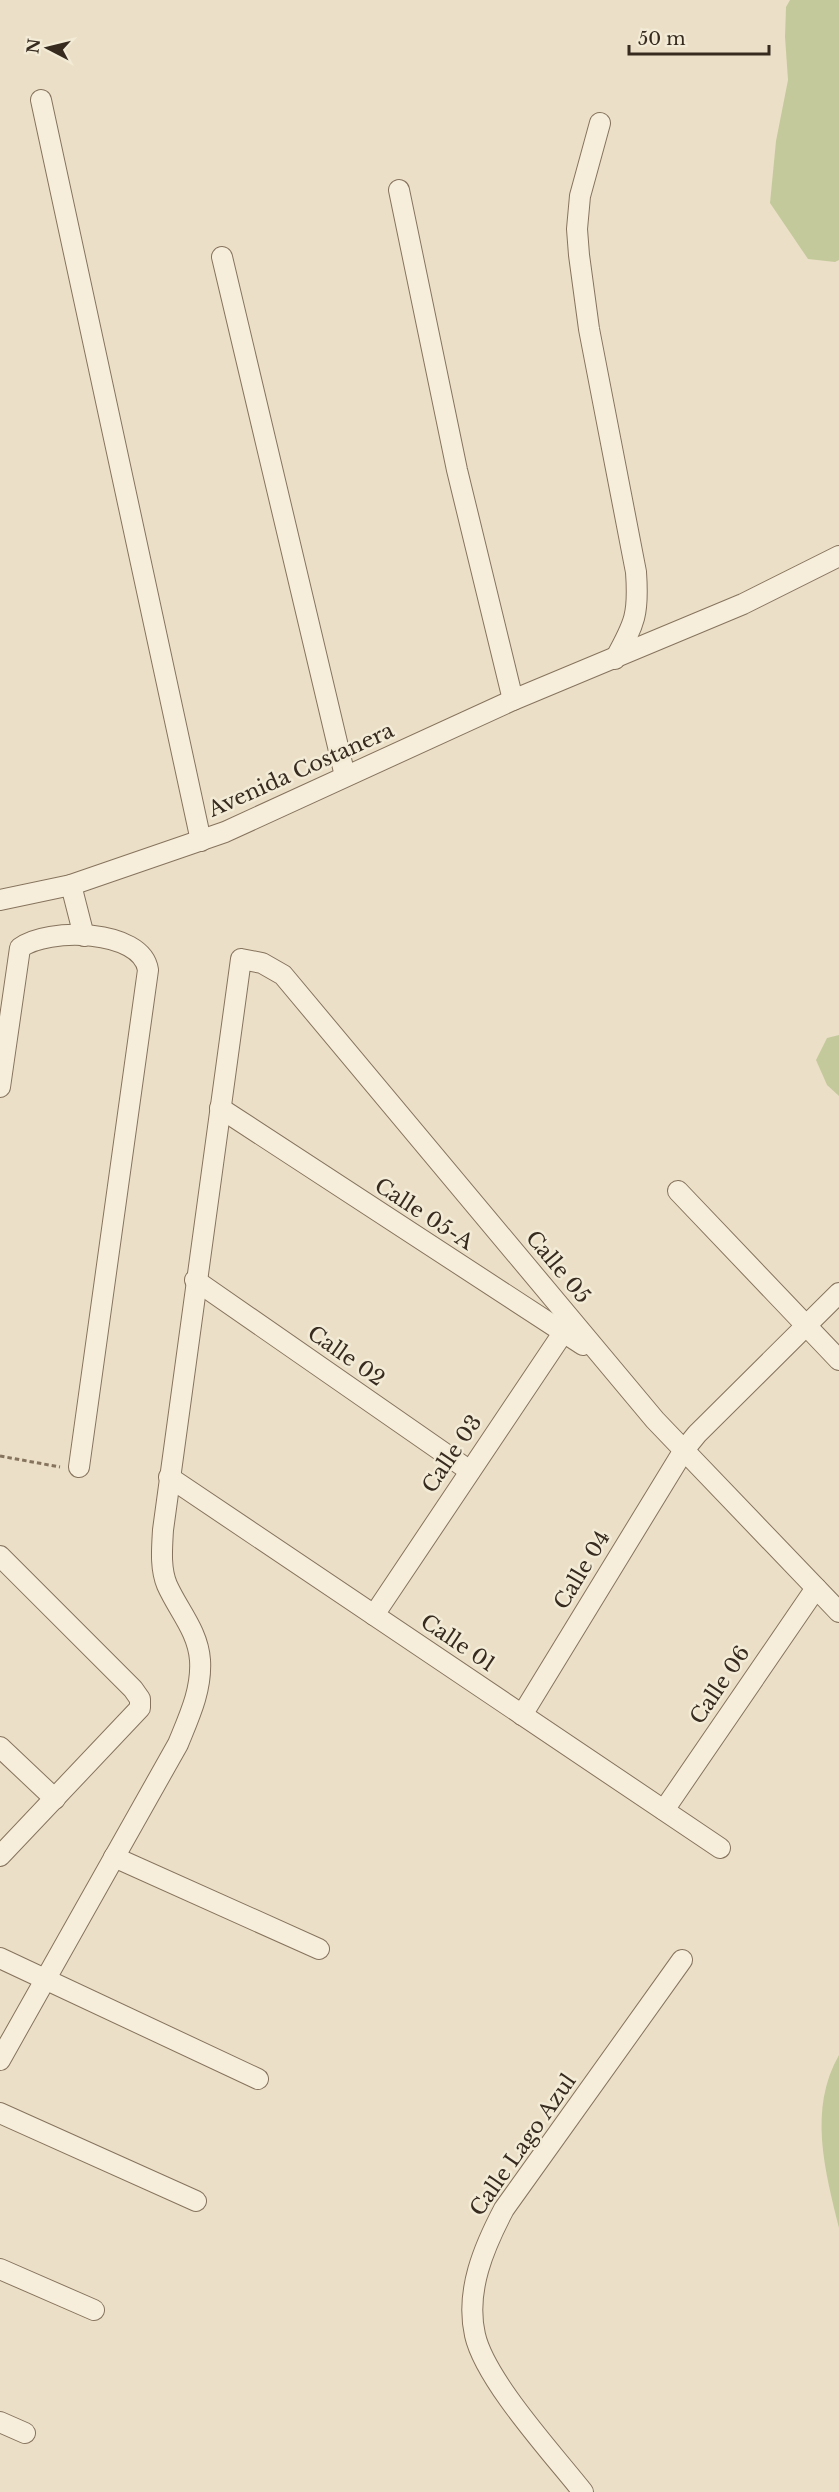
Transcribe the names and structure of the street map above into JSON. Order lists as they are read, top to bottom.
{
  "streets": {
    "street": [
      "Avenida Costanera",
      "Calle 05-A",
      "Calle 05",
      "Calle 02",
      "Calle 03",
      "Calle 04",
      "Calle 01",
      "Calle 06",
      "Calle Lago Azul"
    ]
  },
  "crossings": [
    ["Calle 05-A", "Calle 05"],
    ["Calle 05-A", "Calle 03"],
    ["Calle 05", "Calle 03"],
    ["Calle 05", "Calle 04"],
    ["Calle 05", "Calle 06"],
    ["Calle 02", "Calle 03"],
    ["Calle 03", "Calle 01"],
    ["Calle 04", "Calle 01"],
    ["Calle 01", "Calle 06"]
  ],
  "scale_bar": "50 m",
  "north": "left"
}
